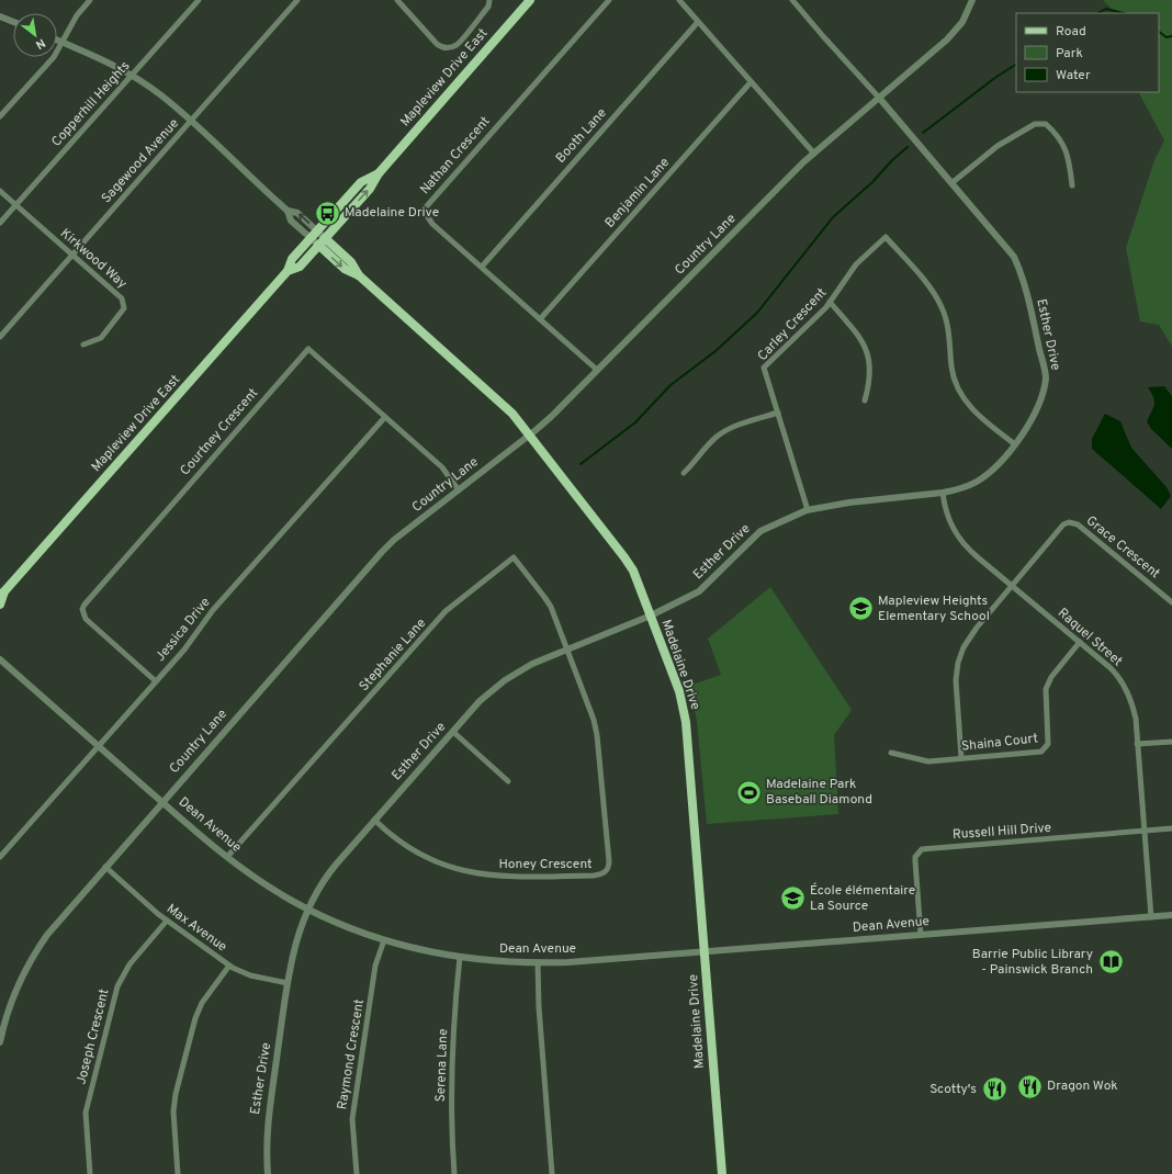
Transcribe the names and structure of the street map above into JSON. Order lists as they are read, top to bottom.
{
  "streets": {
    "main road": ["Mapleview Drive East", "Madelaine Drive"],
    "street": [
      "Copperhill Heights",
      "Booth Lane",
      "Nathan Crescent",
      "Sagewood Avenue",
      "Benjamin Lane",
      "Country Lane",
      "Kirkwood Way",
      "Carley Crescent",
      "Esther Drive",
      "Courtney Crescent",
      "Grace Crescent",
      "Jessica Drive",
      "Raquel Street",
      "Stephanie Lane",
      "Shaina Court",
      "Dean Avenue",
      "Russell Hill Drive",
      "Honey Crescent",
      "Max Avenue",
      "Joseph Crescent",
      "Raymond Crescent",
      "Serena Lane"
    ]
  },
  "crossings": [
    ["Mapleview Drive East", "Madelaine Drive"],
    ["Copperhill Heights", "Kirkwood Way"],
    ["Copperhill Heights", "Madelaine Drive"],
    ["Booth Lane", "Nathan Crescent"],
    ["Nathan Crescent", "Benjamin Lane"],
    ["Nathan Crescent", "Country Lane"],
    ["Sagewood Avenue", "Kirkwood Way"],
    ["Sagewood Avenue", "Madelaine Drive"],
    ["Country Lane", "Esther Drive"],
    ["Country Lane", "Courtney Crescent"],
    ["Country Lane", "Madelaine Drive"],
    ["Country Lane", "Dean Avenue"],
    ["Country Lane", "Max Avenue"],
    ["Carley Crescent", "Esther Drive"],
    ["Esther Drive", "Raquel Street"],
    ["Esther Drive", "Stephanie Lane"],
    ["Esther Drive", "Madelaine Drive"],
    ["Esther Drive", "Dean Avenue"],
    ["Esther Drive", "Honey Crescent"],
    ["Esther Drive", "Max Avenue"],
    ["Courtney Crescent", "Jessica Drive"],
    ["Grace Crescent", "Raquel Street"],
    ["Grace Crescent", "Shaina Court"],
    ["Jessica Drive", "Dean Avenue"],
    ["Raquel Street", "Shaina Court"],
    ["Raquel Street", "Dean Avenue"],
    ["Raquel Street", "Russell Hill Drive"],
    ["Stephanie Lane", "Dean Avenue"],
    ["Stephanie Lane", "Honey Crescent"],
    ["Madelaine Drive", "Dean Avenue"],
    ["Dean Avenue", "Russell Hill Drive"],
    ["Dean Avenue", "Raymond Crescent"],
    ["Dean Avenue", "Serena Lane"],
    ["Max Avenue", "Joseph Crescent"]
  ],
  "places": {
    "bus stop": ["Madelaine Drive"],
    "school or university": ["Mapleview Heights Elementary School", "École élémentaire La Source"],
    "sports": ["Madelaine Park Baseball Diamond"],
    "library": ["Barrie Public Library - Painswick Branch"],
    "restaurant": ["Dragon Wok", "Scotty's"]
  },
  "legend": ["Road", "Park", "Water"],
  "north": "bottom right"
}
